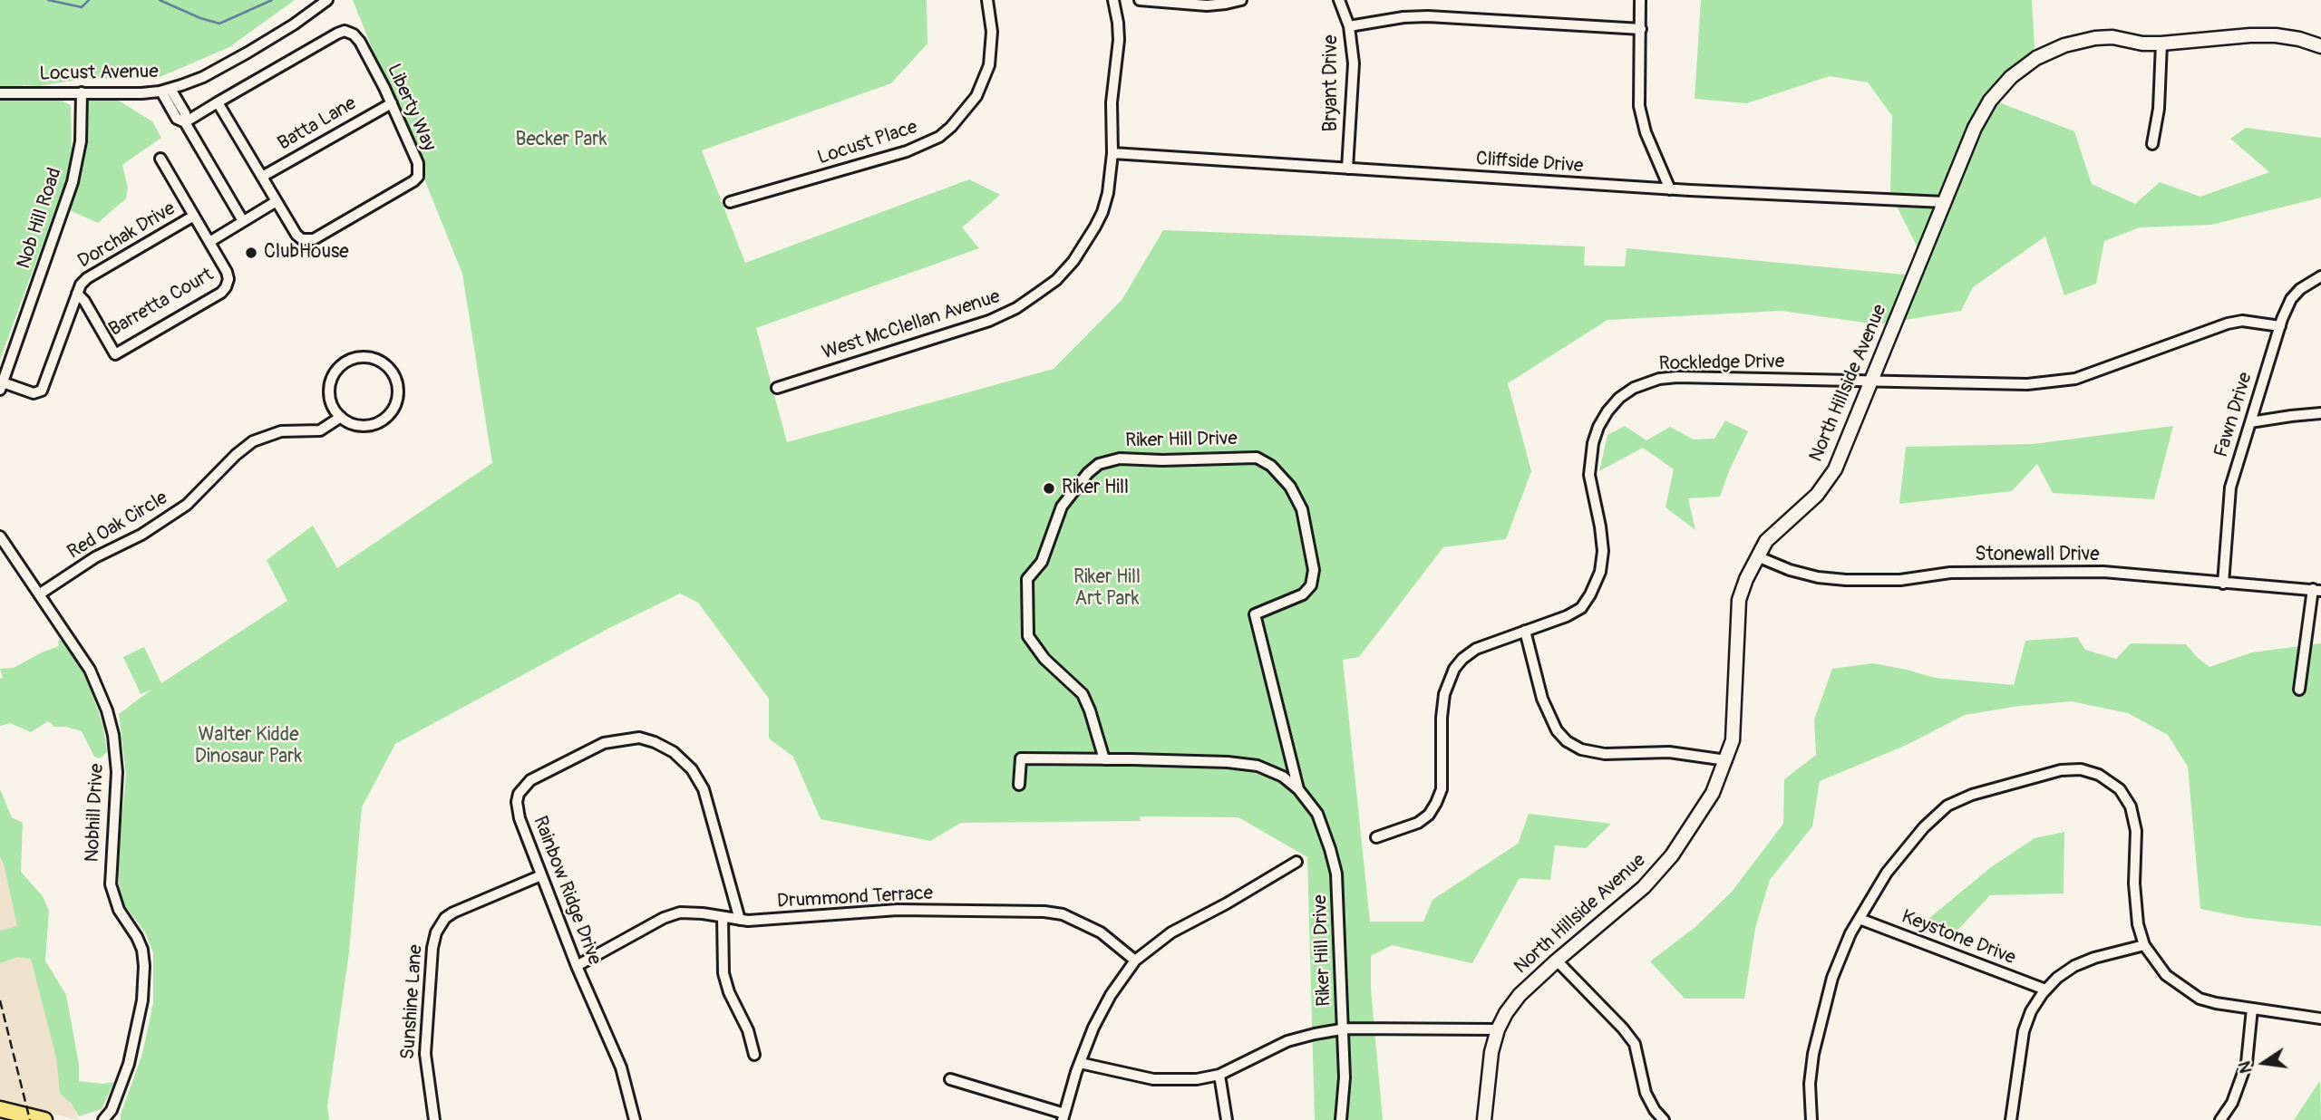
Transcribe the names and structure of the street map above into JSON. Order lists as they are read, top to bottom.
{
  "streets": {
    "street": [
      "Locust Avenue",
      "Bryant Drive",
      "Liberty Way",
      "Batta Lane",
      "Locust Place",
      "Cliffside Drive",
      "Nob Hill Road",
      "Dorchak Drive",
      "Barretta Court",
      "West McClellan Avenue",
      "Rockledge Drive",
      "North Hillside Avenue",
      "Fawn Drive",
      "Riker Hill Drive",
      "Red Oak Circle",
      "Stonewall Drive",
      "Nobhill Drive",
      "Rainbow Ridge Drive",
      "Drummond Terrace",
      "Keystone Drive",
      "Sunshine Lane"
    ]
  },
  "crossings": [
    ["Locust Avenue", "Nob Hill Road"],
    ["Bryant Drive", "Cliffside Drive"],
    ["Liberty Way", "Batta Lane"],
    ["Cliffside Drive", "West McClellan Avenue"],
    ["Cliffside Drive", "North Hillside Avenue"],
    ["Nob Hill Road", "Dorchak Drive"],
    ["Dorchak Drive", "Barretta Court"],
    ["Rockledge Drive", "North Hillside Avenue"],
    ["Rockledge Drive", "Fawn Drive"],
    ["North Hillside Avenue", "Stonewall Drive"],
    ["Fawn Drive", "Stonewall Drive"],
    ["Red Oak Circle", "Nobhill Drive"],
    ["Rainbow Ridge Drive", "Drummond Terrace"],
    ["Rainbow Ridge Drive", "Sunshine Lane"]
  ],
  "parks": ["Becker Park", "Riker Hill Art Park", "Walter Kidde Dinosaur Park"],
  "places": ["ClubHouse", "Riker Hill"],
  "north": "left"
}
